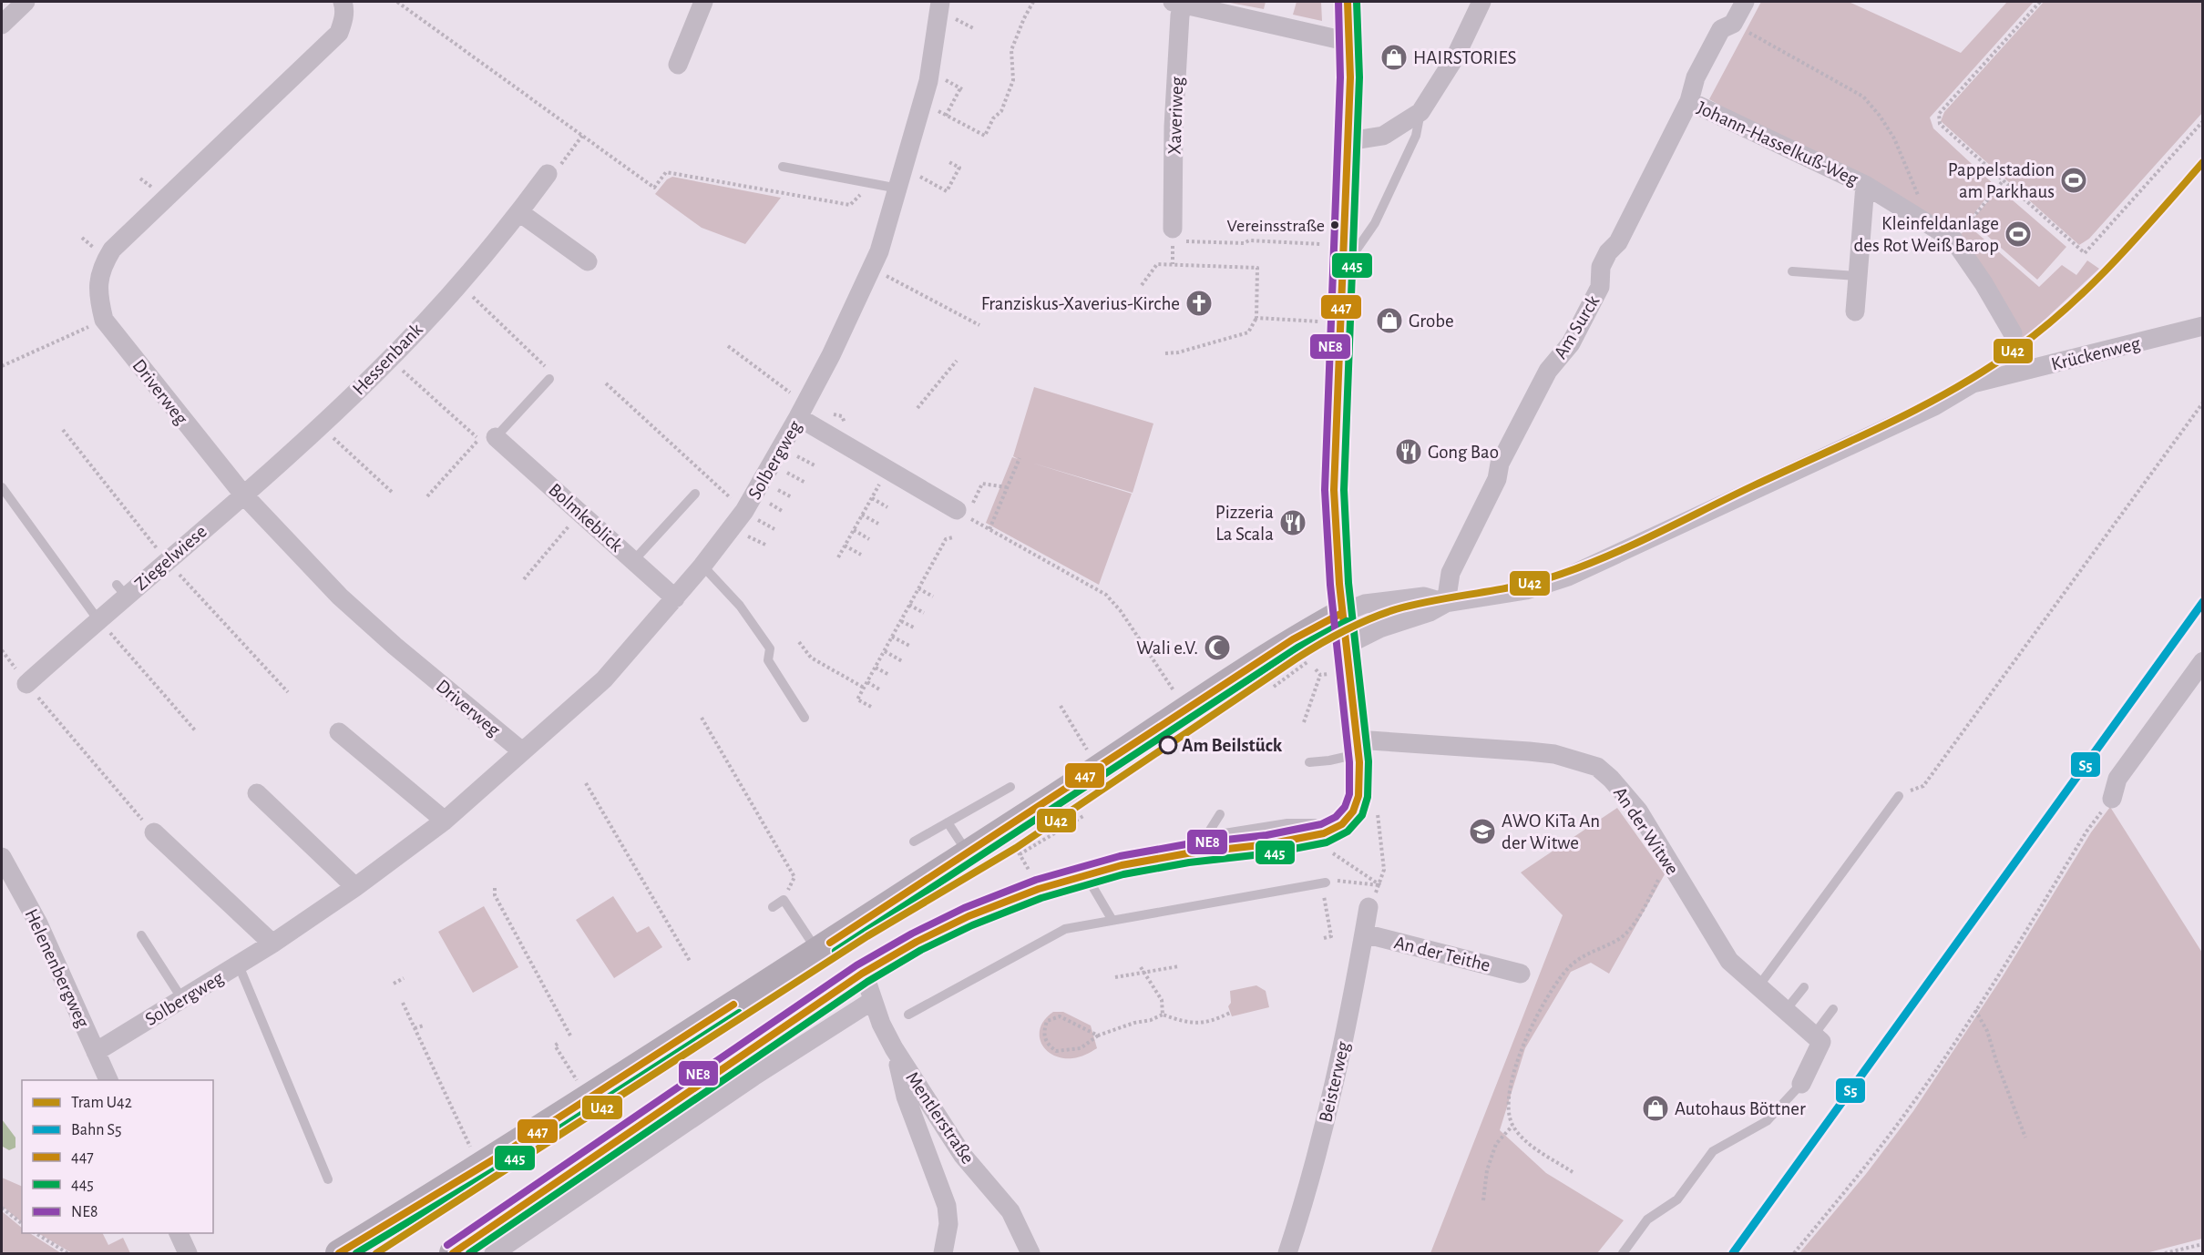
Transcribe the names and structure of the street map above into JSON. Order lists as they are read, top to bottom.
{
  "streets": {
    "main road": ["Krückenweg"],
    "street": [
      "Xaveriweg",
      "Johann-Hasselkuß-Weg",
      "Am Surck",
      "Hessenbank",
      "Driverweg",
      "Solbergweg",
      "Bolmkeblick",
      "Ziegelwiese",
      "An der Witwe",
      "An der Teithe",
      "Helenenbergweg",
      "Beisterweg",
      "Mentlerstraße"
    ]
  },
  "crossings": [
    ["Johann-Hasselkuß-Weg", "Am Surck"],
    ["Am Surck", "Krückenweg"],
    ["Hessenbank", "Driverweg"],
    ["Hessenbank", "Ziegelwiese"],
    ["Driverweg", "Solbergweg"],
    ["Driverweg", "Ziegelwiese"],
    ["Solbergweg", "Bolmkeblick"],
    ["Solbergweg", "Helenenbergweg"],
    ["An der Teithe", "Beisterweg"]
  ],
  "places": {
    "shop": ["HAIRSTORIES", "Grobe", "Autohaus Böttner"],
    "sports": ["Pappelstadion am Parkhaus", "Kleinfeldanlage des Rot Weiß Barop"],
    "other": ["Vereinsstraße", "Am Beilstück"],
    "church": ["Franziskus-Xaverius-Kirche"],
    "restaurant": ["Gong Bao", "Pizzeria La Scala"],
    "mosque": ["Wali e.V."],
    "school or university": ["AWO KiTa An der Witwe"]
  },
  "lines": [
    "transit line 447",
    "transit line 445",
    "transit line NE8",
    "tram line U42",
    "rail line S5"
  ],
  "legend": [
    "Tram U42",
    "Bahn S5",
    "447",
    "445",
    "NE8"
  ]
}
